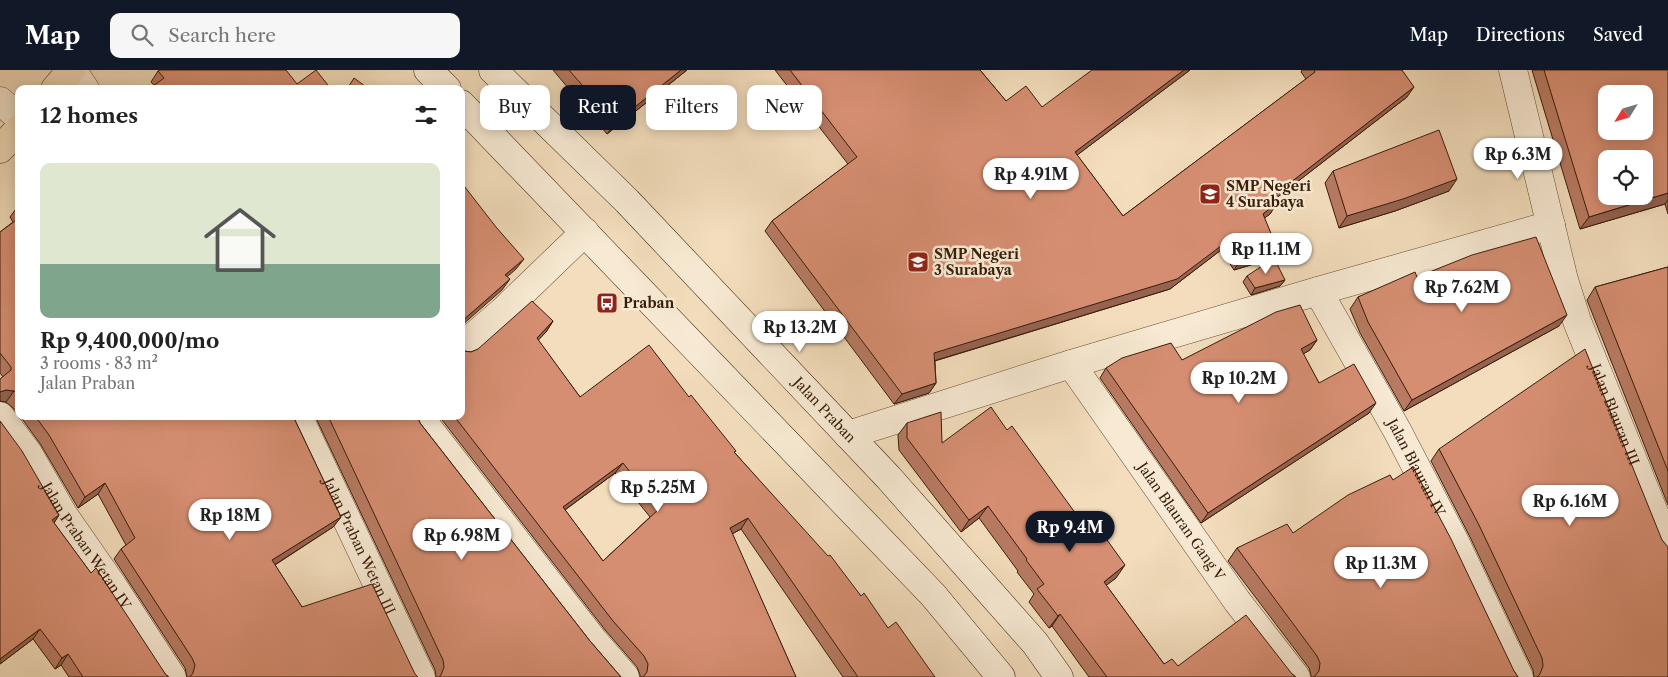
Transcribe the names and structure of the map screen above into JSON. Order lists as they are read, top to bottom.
{
  "streets": {
    "street": [
      "Jalan Praban",
      "Jalan Blauran III",
      "Jalan Blauran IV",
      "Jalan Blauran Gang V",
      "Jalan Praban Wetan IV",
      "Jalan Praban Wetan III"
    ]
  },
  "places": {
    "school or university": ["SMP Negeri 4 Surabaya", "SMP Negeri 3 Surabaya"],
    "bus stop": ["Praban"]
  },
  "north": "bottom left",
  "page": {
    "header": "Map",
    "search": "Search here",
    "nav": ["Map", "Directions", "Saved"],
    "chip": [
      "Buy",
      "Rent",
      "Filters",
      "New"
    ],
    "heading": "12 homes",
    "price": [
      "Rp 6.3M",
      "Rp 4.91M",
      "Rp 11.1M",
      "Rp 7.62M",
      "Rp 13.2M",
      "Rp 10.2M",
      "Rp 5.25M",
      "Rp 6.16M",
      "Rp 18M",
      "Rp 9.4M",
      "Rp 6.98M",
      "Rp 11.3M"
    ],
    "list": [
      {
        "name": "Rp 9,400,000/mo",
        "note": "3 rooms · 83 m² · Jalan Praban"
      }
    ]
  }
}
